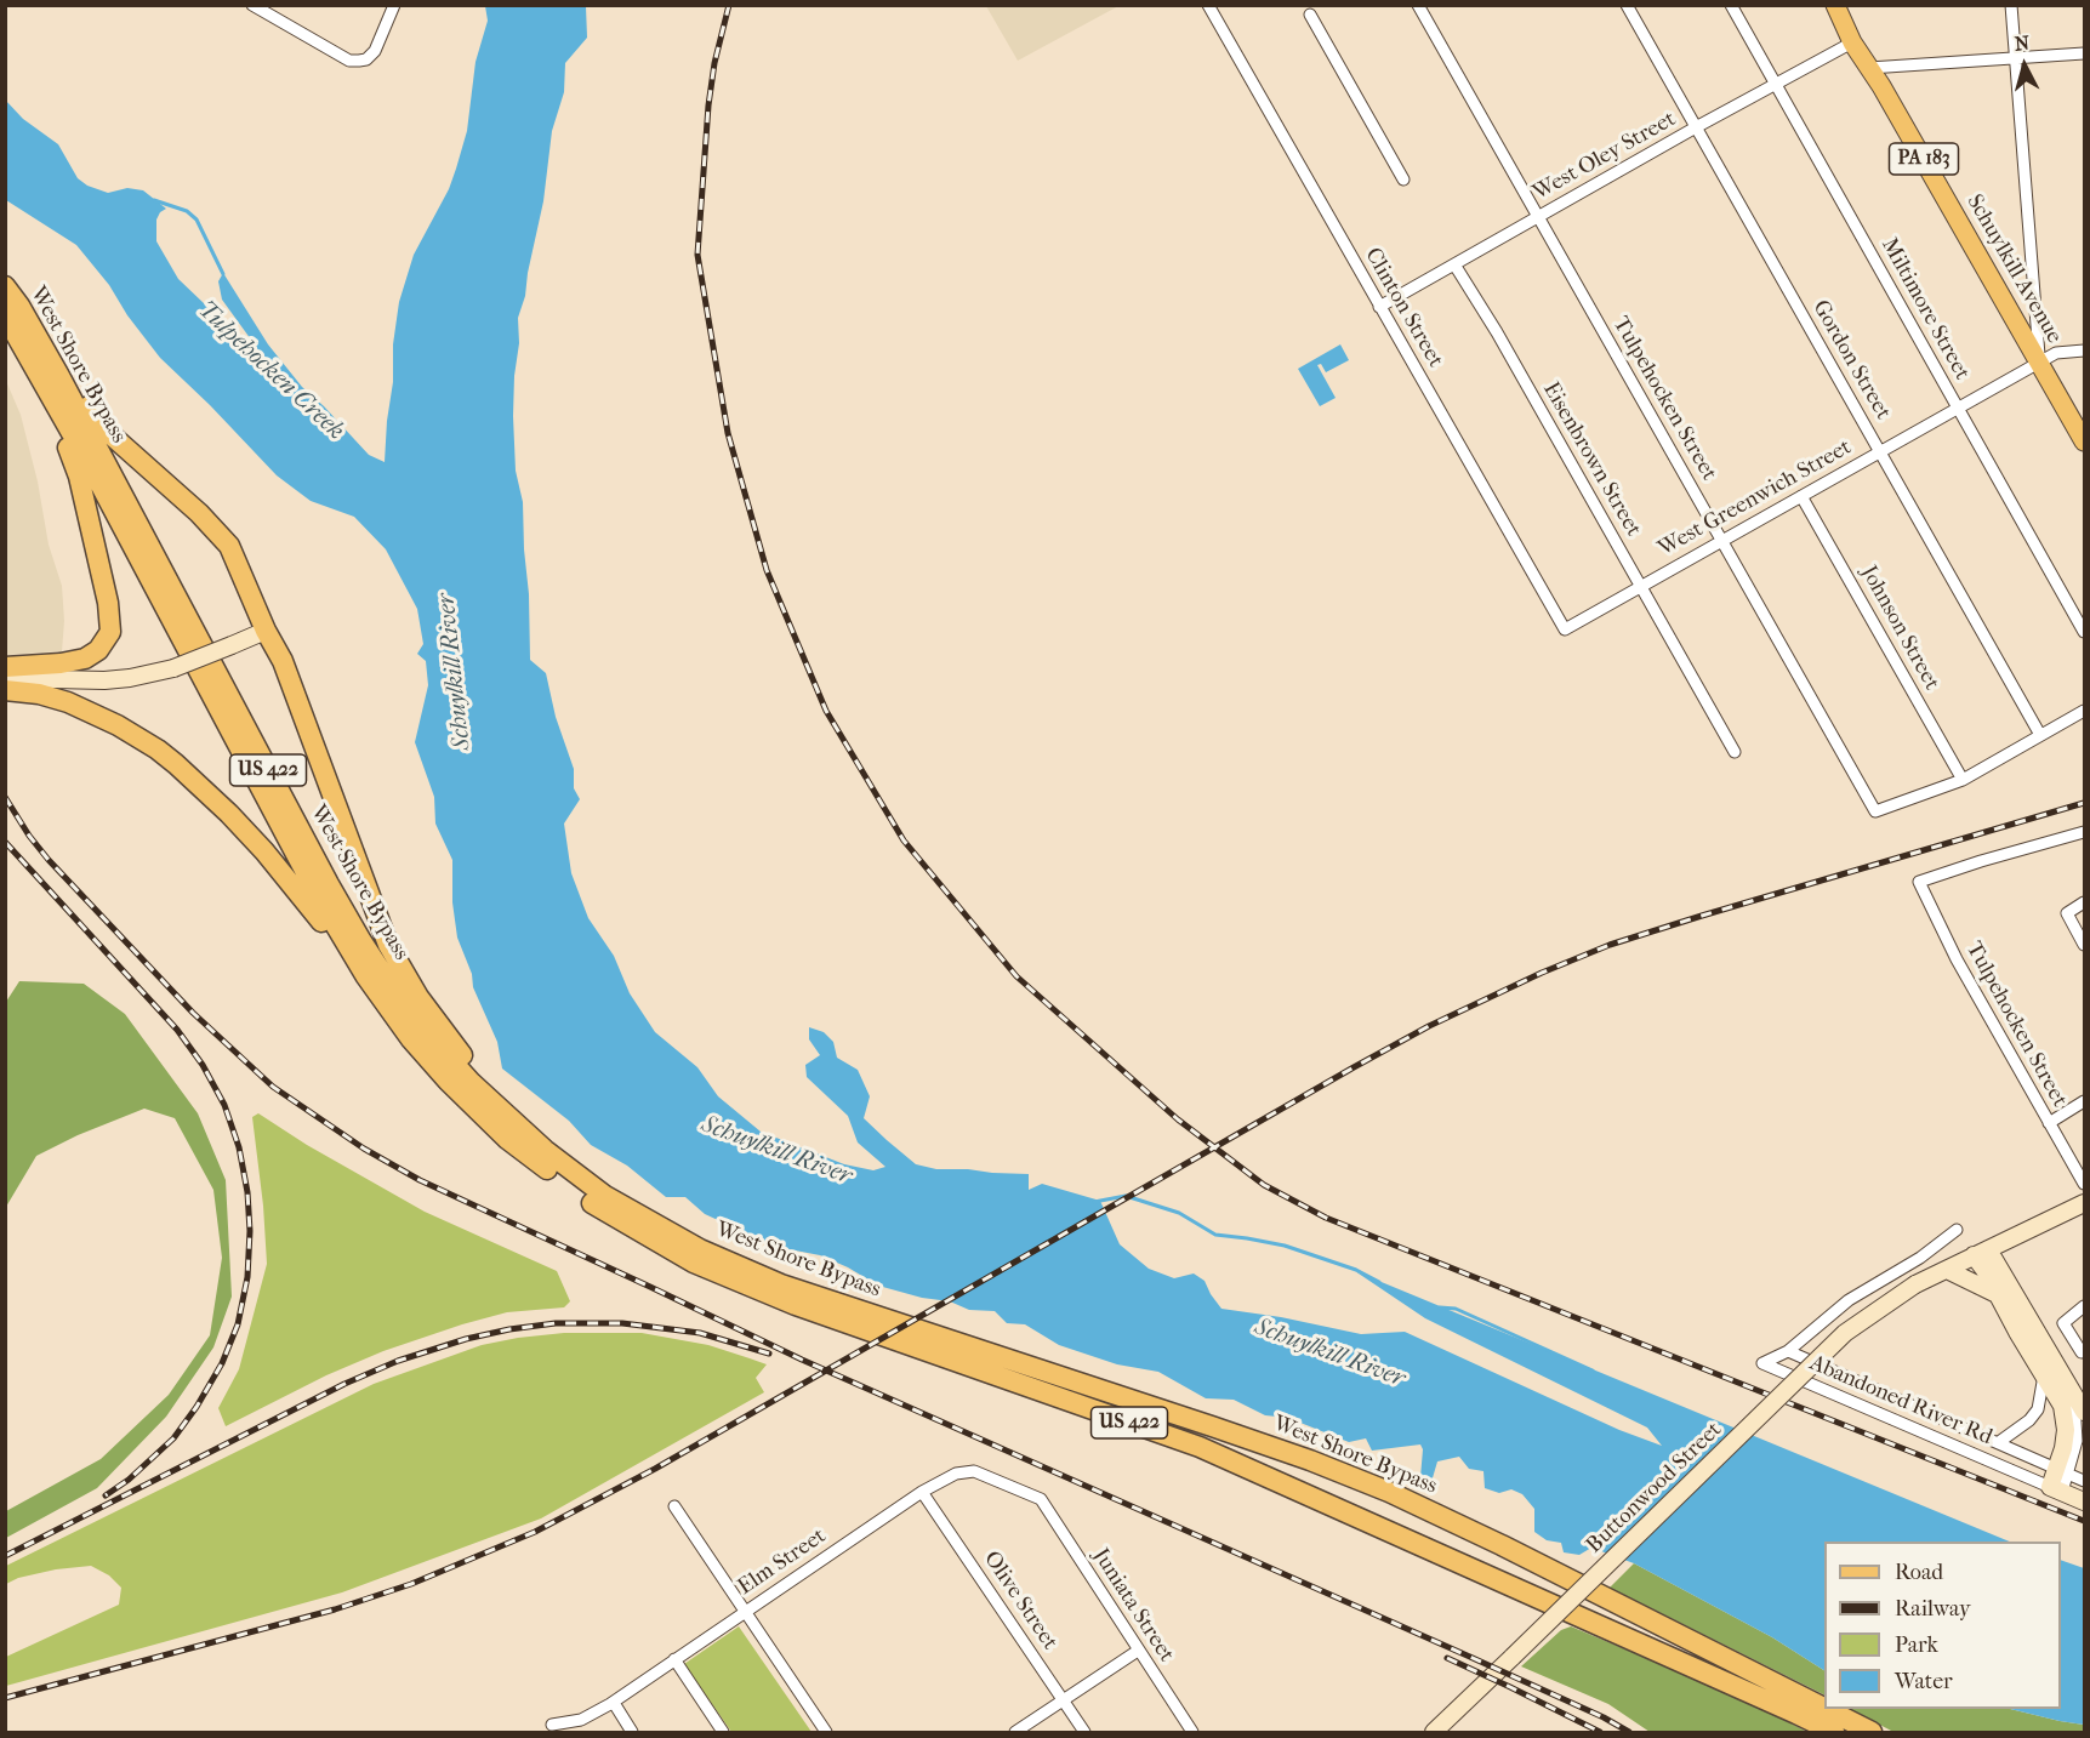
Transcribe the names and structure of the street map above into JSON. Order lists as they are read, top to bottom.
{
  "streets": {
    "highway": ["West Shore Bypass", "US 422"],
    "main road": ["PA 183", "Schuylkill Avenue"],
    "street": [
      "West Oley Street",
      "Clinton Street",
      "Miltimore Street",
      "Gordon Street",
      "Tulpehocken Street",
      "Eisenbrown Street",
      "West Greenwich Street",
      "Johnson Street",
      "Abandoned River Rd",
      "Buttonwood Street",
      "Elm Street",
      "Olive Street",
      "Juniata Street"
    ]
  },
  "crossings": [
    ["West Oley Street", "Schuylkill Avenue"],
    ["West Oley Street", "Clinton Street"],
    ["West Oley Street", "Miltimore Street"],
    ["West Oley Street", "Gordon Street"],
    ["West Oley Street", "Tulpehocken Street"],
    ["West Oley Street", "Eisenbrown Street"],
    ["Schuylkill Avenue", "West Greenwich Street"],
    ["Clinton Street", "West Greenwich Street"],
    ["Miltimore Street", "West Greenwich Street"],
    ["Gordon Street", "West Greenwich Street"],
    ["Tulpehocken Street", "West Greenwich Street"],
    ["Tulpehocken Street", "Johnson Street"],
    ["Eisenbrown Street", "West Greenwich Street"],
    ["West Greenwich Street", "Johnson Street"],
    ["Elm Street", "Olive Street"],
    ["Elm Street", "Juniata Street"]
  ],
  "water": ["Tulpehocken Creek", "Schuylkill River"],
  "legend": [
    "Road",
    "Railway",
    "Park",
    "Water"
  ],
  "north": "top"
}
